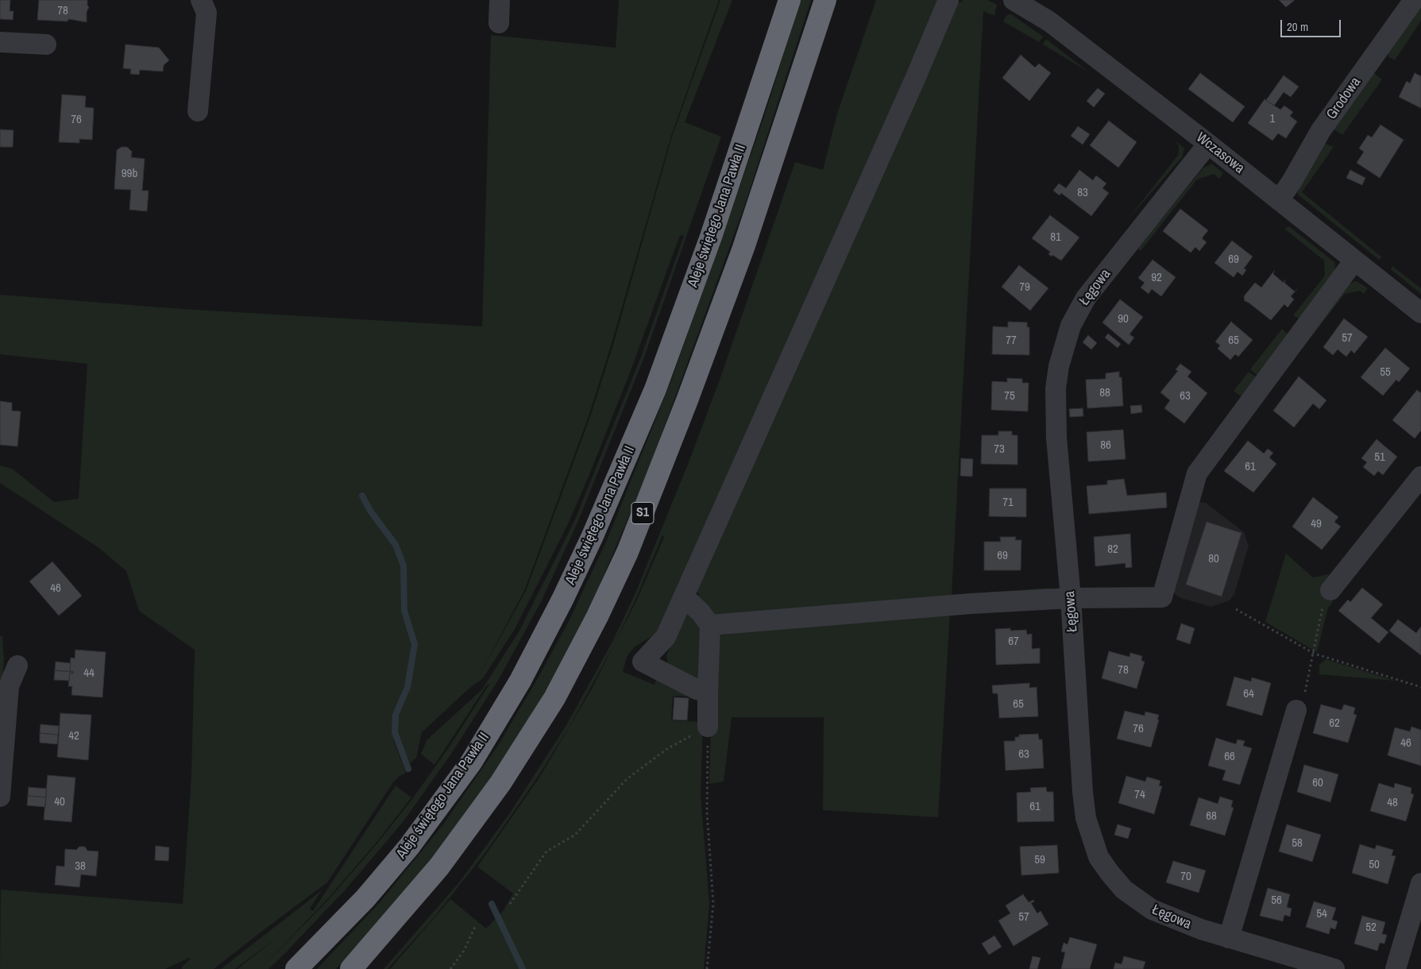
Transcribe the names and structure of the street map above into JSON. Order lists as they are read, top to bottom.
{
  "streets": {
    "highway": ["Aleje świętego Jana Pawła II", "S1"],
    "street": ["Grodowa", "Wczasowa", "Łęgowa"]
  },
  "crossings": [
    ["Grodowa", "Wczasowa"],
    ["Wczasowa", "Łęgowa"]
  ],
  "house_numbers": [
    "78",
    "1",
    "76",
    "99b",
    "83",
    "81",
    "69",
    "92",
    "79",
    "90",
    "57",
    "77",
    "65",
    "55",
    "88",
    "75",
    "63",
    "86",
    "73",
    "51",
    "61",
    "71",
    "49",
    "82",
    "69",
    "80",
    "46",
    "67",
    "78",
    "44",
    "64",
    "65",
    "62",
    "76",
    "42",
    "46",
    "63",
    "66",
    "60",
    "74",
    "40",
    "48",
    "61",
    "68",
    "58",
    "59",
    "50",
    "38",
    "70",
    "56",
    "54",
    "57",
    "52"
  ],
  "scale_bar": "20 m"
}
